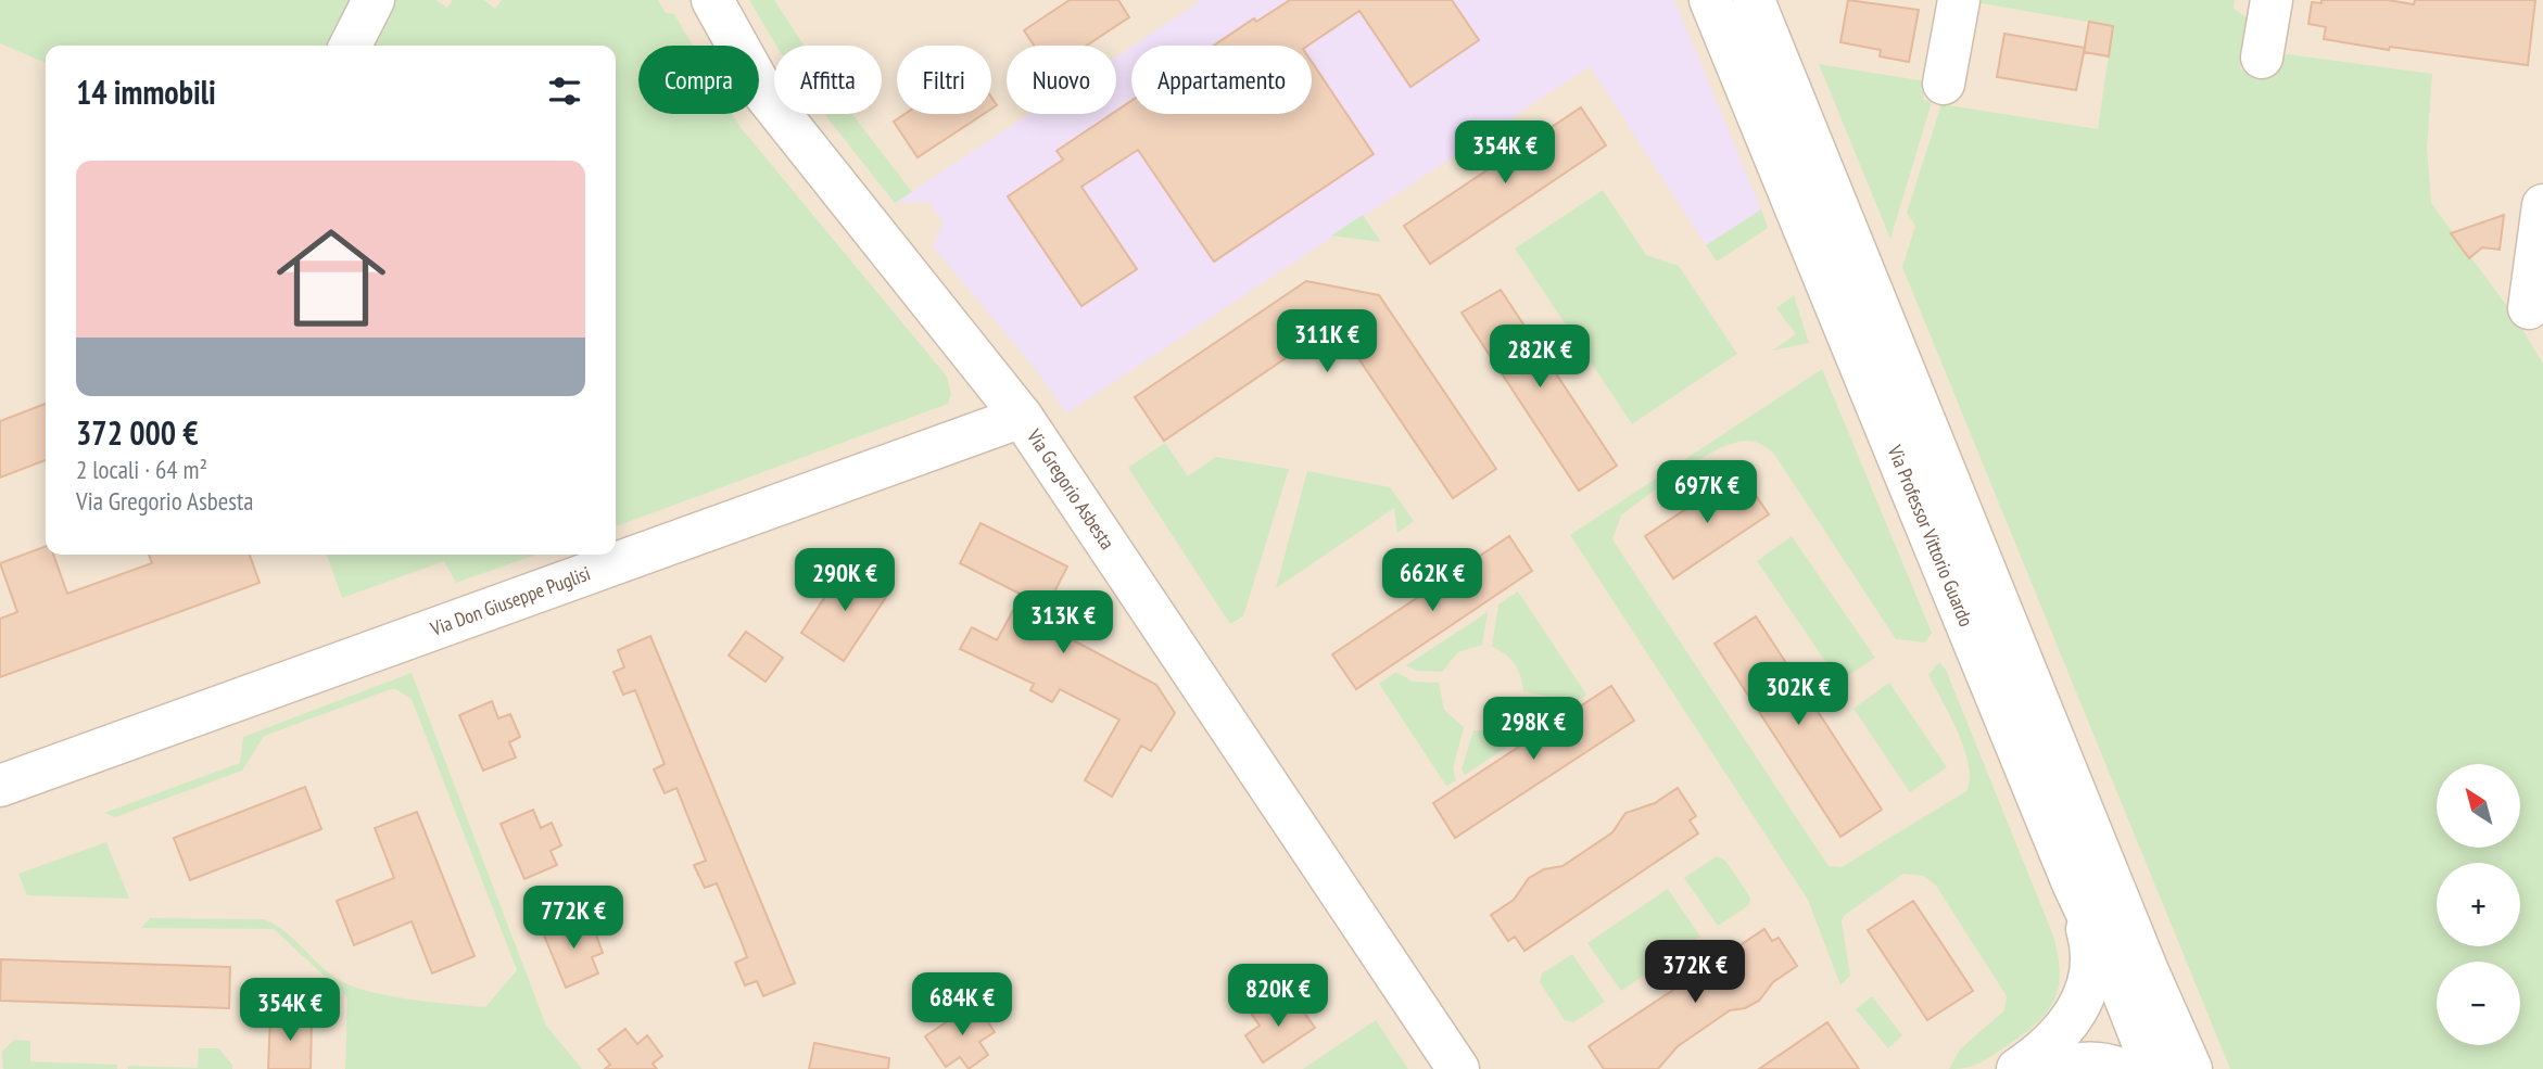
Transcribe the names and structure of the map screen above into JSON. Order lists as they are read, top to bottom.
{
  "streets": {
    "street": ["Via Gregorio Asbesta", "Via Professor Vittorio Guardo", "Via Don Giuseppe Puglisi"]
  },
  "crossings": [
    ["Via Gregorio Asbesta", "Via Don Giuseppe Puglisi"]
  ],
  "north": "top left",
  "page": {
    "chip": [
      "Compra",
      "Affitta",
      "Filtri",
      "Nuovo",
      "Appartamento"
    ],
    "heading": "14 immobili",
    "price": [
      "354K €",
      "311K €",
      "282K €",
      "697K €",
      "290K €",
      "662K €",
      "313K €",
      "302K €",
      "298K €",
      "772K €",
      "372K €",
      "820K €",
      "684K €",
      "354K €"
    ],
    "list": [
      {
        "name": "372 000 €",
        "note": "2 locali · 64 m² · Via Gregorio Asbesta"
      }
    ],
    "map_buttons": ["+", "−"]
  }
}
